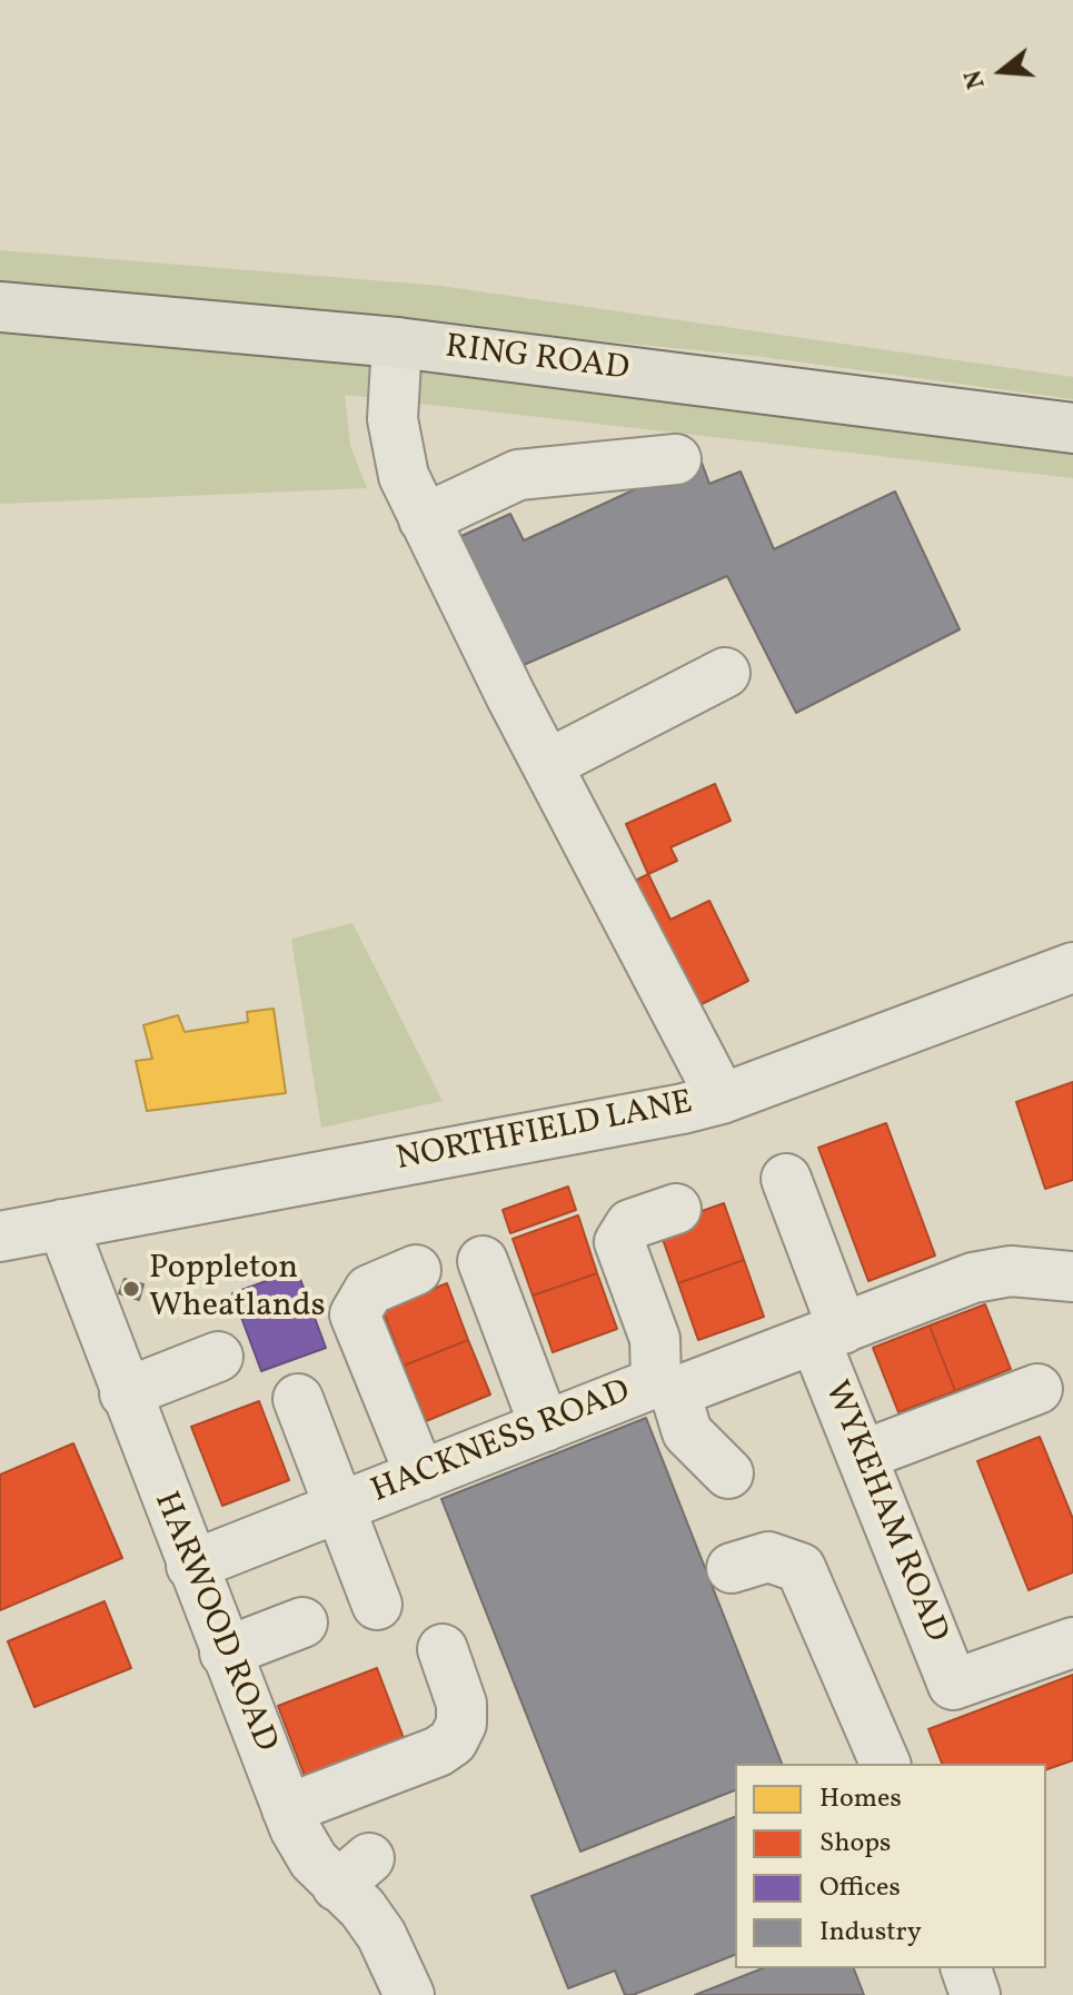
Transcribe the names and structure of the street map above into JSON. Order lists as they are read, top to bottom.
{
  "streets": {
    "highway": ["RING ROAD"],
    "street": [
      "NORTHFIELD LANE",
      "HACKNESS ROAD",
      "WYKEHAM ROAD",
      "HARWOOD ROAD"
    ]
  },
  "crossings": [
    ["NORTHFIELD LANE", "HARWOOD ROAD"],
    ["HACKNESS ROAD", "WYKEHAM ROAD"],
    ["HACKNESS ROAD", "HARWOOD ROAD"]
  ],
  "places": ["Poppleton Wheatlands"],
  "legend": [
    "Homes",
    "Shops",
    "Offices",
    "Industry"
  ],
  "north": "left"
}
